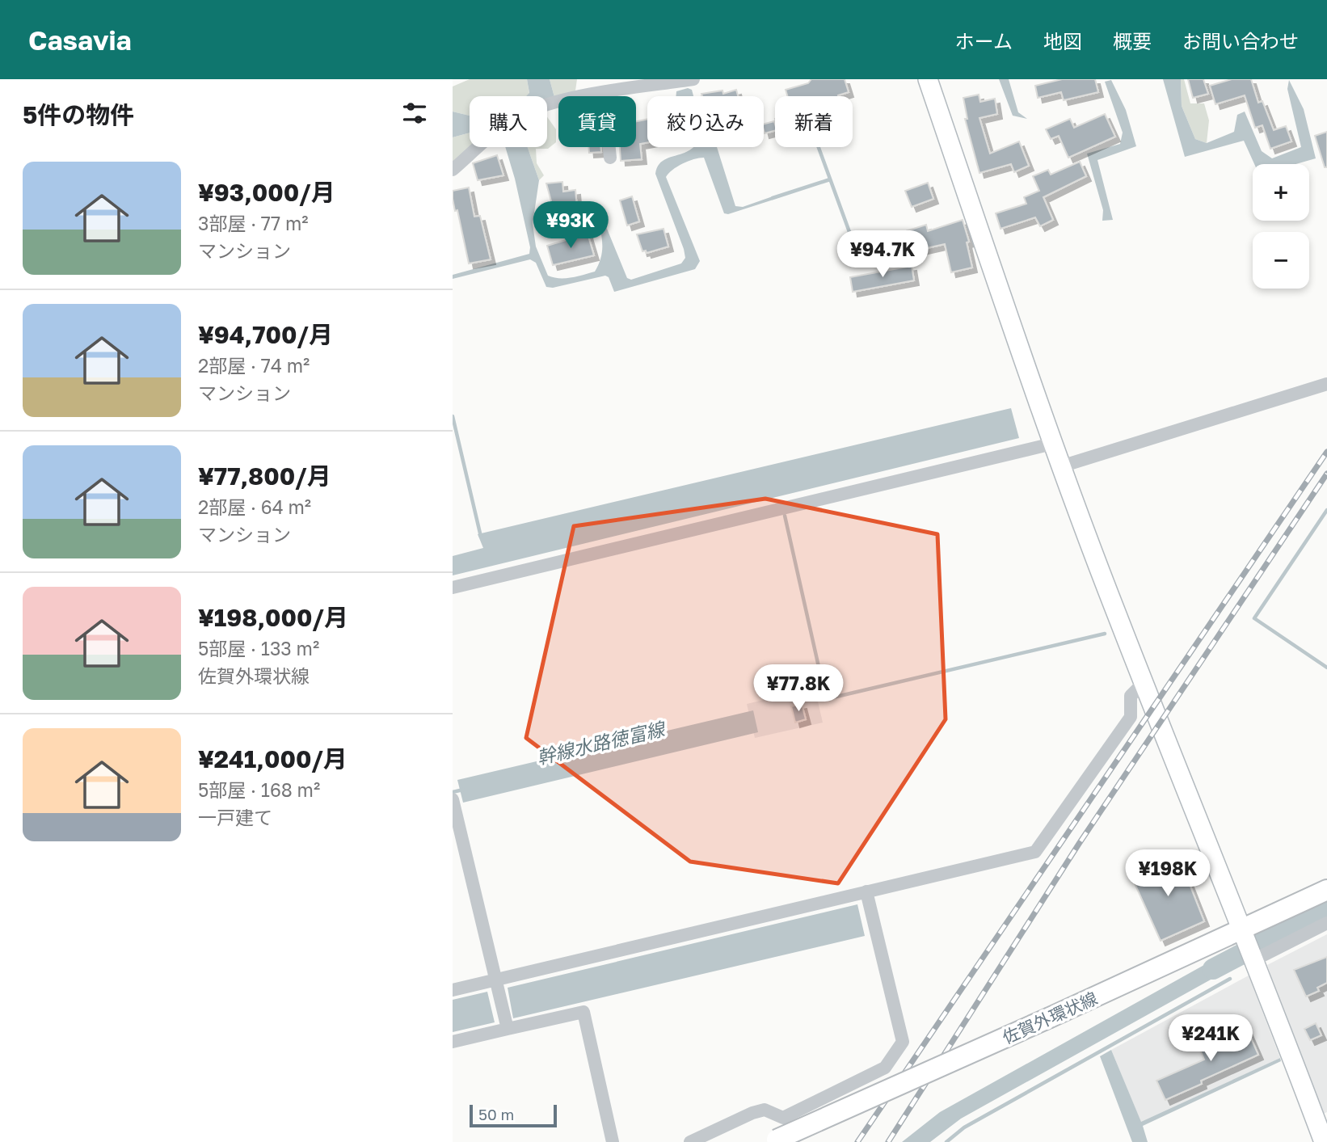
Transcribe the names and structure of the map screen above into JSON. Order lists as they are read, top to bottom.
{
  "streets": {
    "main road": ["佐賀外環状線"]
  },
  "water": ["幹線水路徳富線"],
  "scale_bar": "50 m",
  "page": {
    "header": "Casavia",
    "nav": [
      "ホーム",
      "地図",
      "概要",
      "お問い合わせ"
    ],
    "heading": "5件の物件",
    "chip": [
      "購入",
      "賃貸",
      "絞り込み",
      "新着"
    ],
    "list": [
      {
        "name": "¥93,000/月",
        "note": "3部屋 · 77 m² · マンション"
      },
      {
        "name": "¥94,700/月",
        "note": "2部屋 · 74 m² · マンション"
      },
      {
        "name": "¥77,800/月",
        "note": "2部屋 · 64 m² · マンション"
      },
      {
        "name": "¥198,000/月",
        "note": "5部屋 · 133 m² · 佐賀外環状線"
      },
      {
        "name": "¥241,000/月",
        "note": "5部屋 · 168 m² · 一戸建て"
      }
    ],
    "map_buttons": ["+", "−"],
    "price": [
      "¥93K",
      "¥94.7K",
      "¥77.8K",
      "¥198K",
      "¥241K"
    ],
    "scale": "50 m"
  }
}
